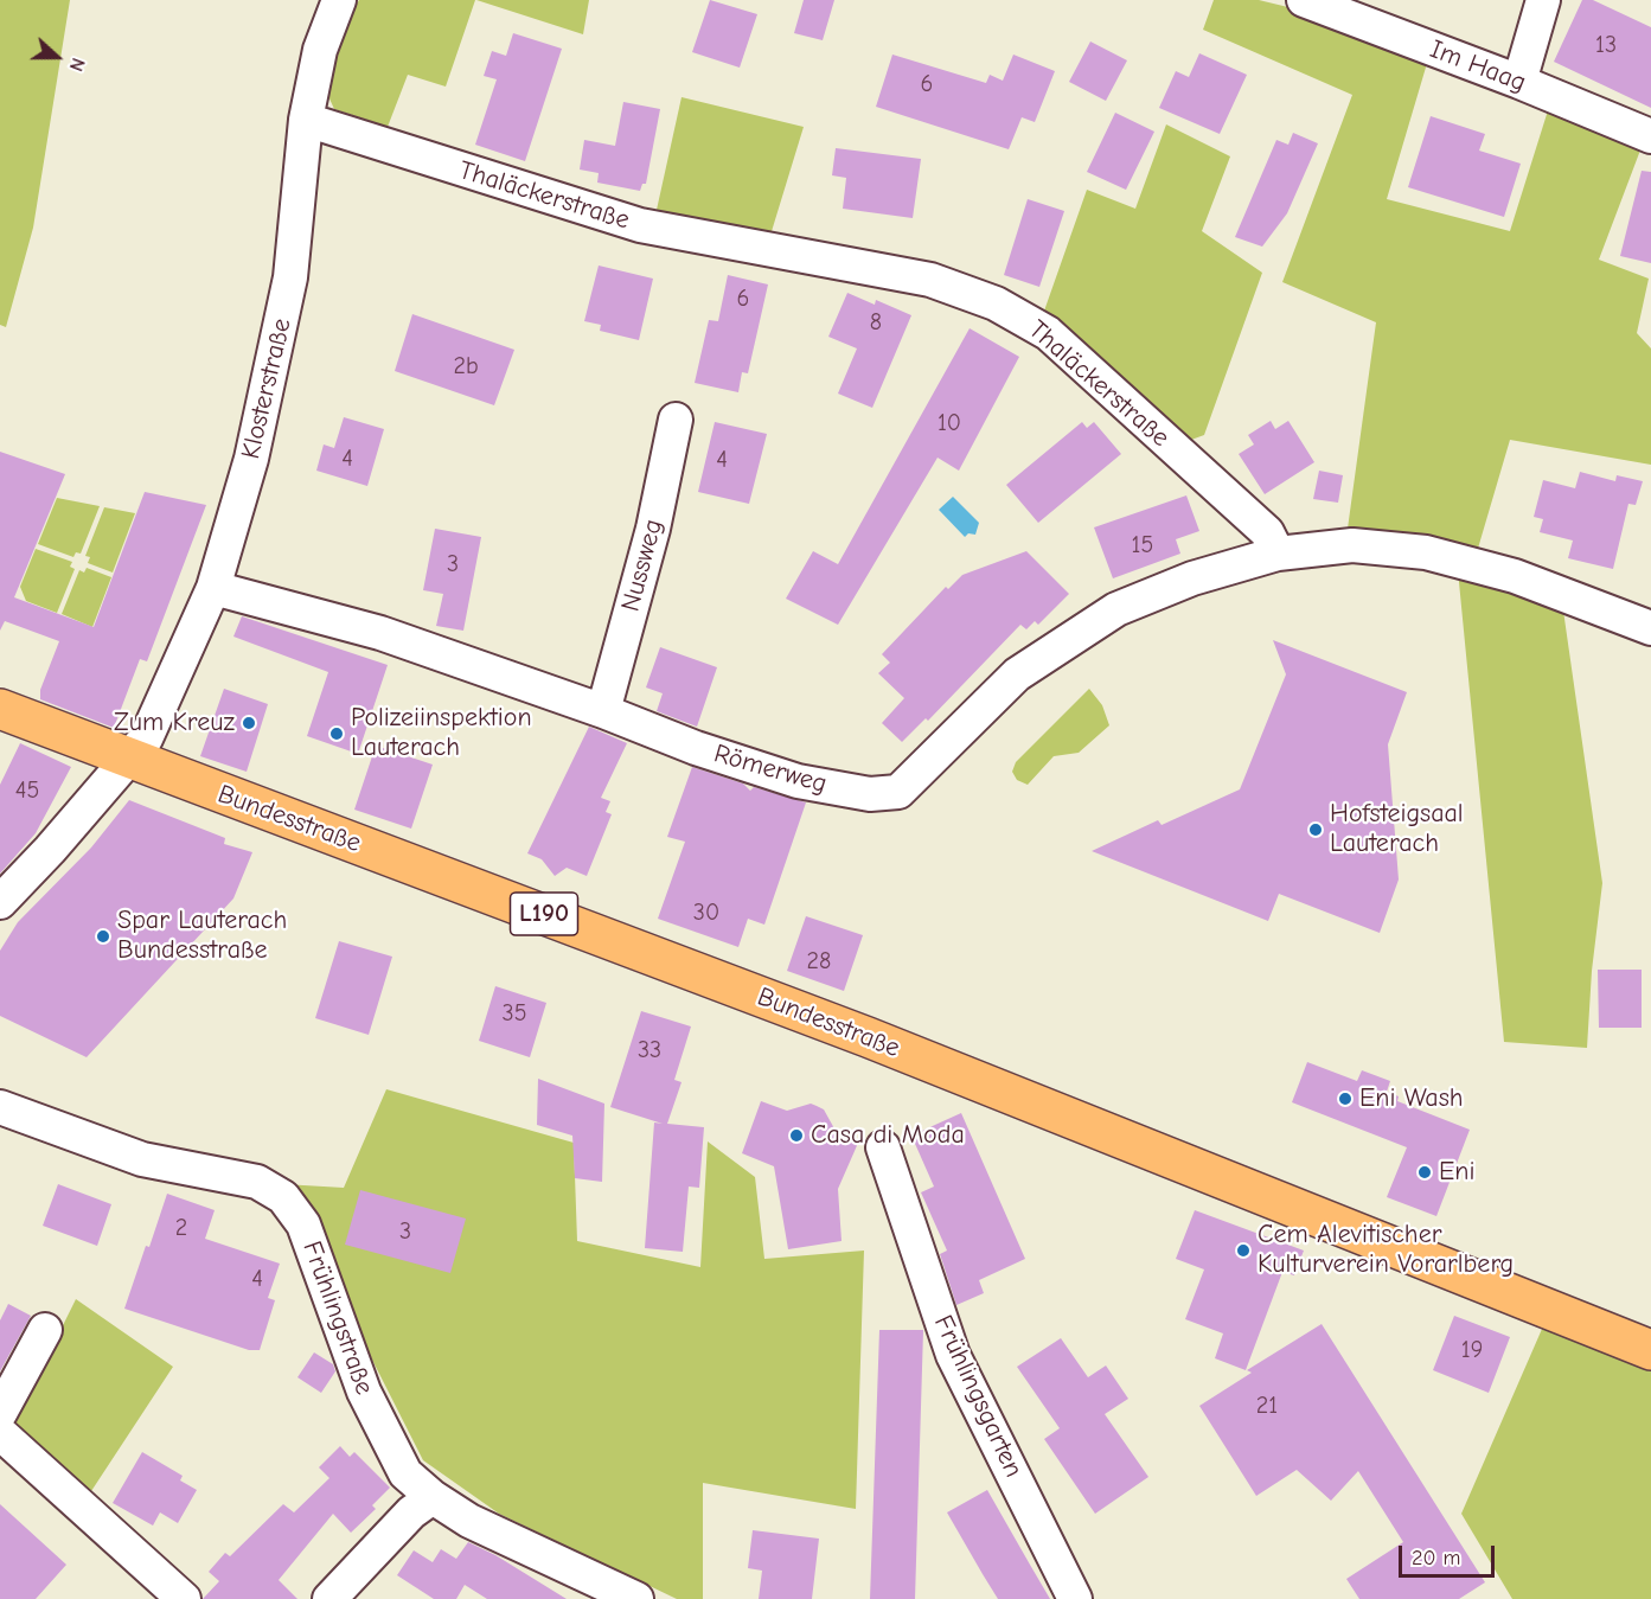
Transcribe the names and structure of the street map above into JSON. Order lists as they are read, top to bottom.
{
  "streets": {
    "main road": ["Bundesstraße", "L190"],
    "street": [
      "Im Haag",
      "Thaläckerstraße",
      "Klosterstraße",
      "Nussweg",
      "Römerweg",
      "Frühlingstraße",
      "Frühlingsgarten"
    ]
  },
  "crossings": [
    ["Thaläckerstraße", "Klosterstraße"],
    ["Thaläckerstraße", "Römerweg"],
    ["Klosterstraße", "Römerweg"],
    ["Klosterstraße", "Bundesstraße"],
    ["Nussweg", "Römerweg"]
  ],
  "places": [
    "Zum Kreuz",
    "Polizeiinspektion Lauterach",
    "Hofsteigsaal Lauterach",
    "Spar Lauterach Bundesstraße",
    "Eni Wash",
    "Casa di Moda",
    "Eni",
    "Cem Alevitischer Kulturverein Vorarlberg"
  ],
  "house_numbers": [
    "13",
    "6",
    "6",
    "8",
    "2b",
    "10",
    "4",
    "4",
    "15",
    "3",
    "45",
    "30",
    "28",
    "35",
    "33",
    "2",
    "3",
    "4",
    "19",
    "21"
  ],
  "scale_bar": "20 m",
  "north": "right"
}
